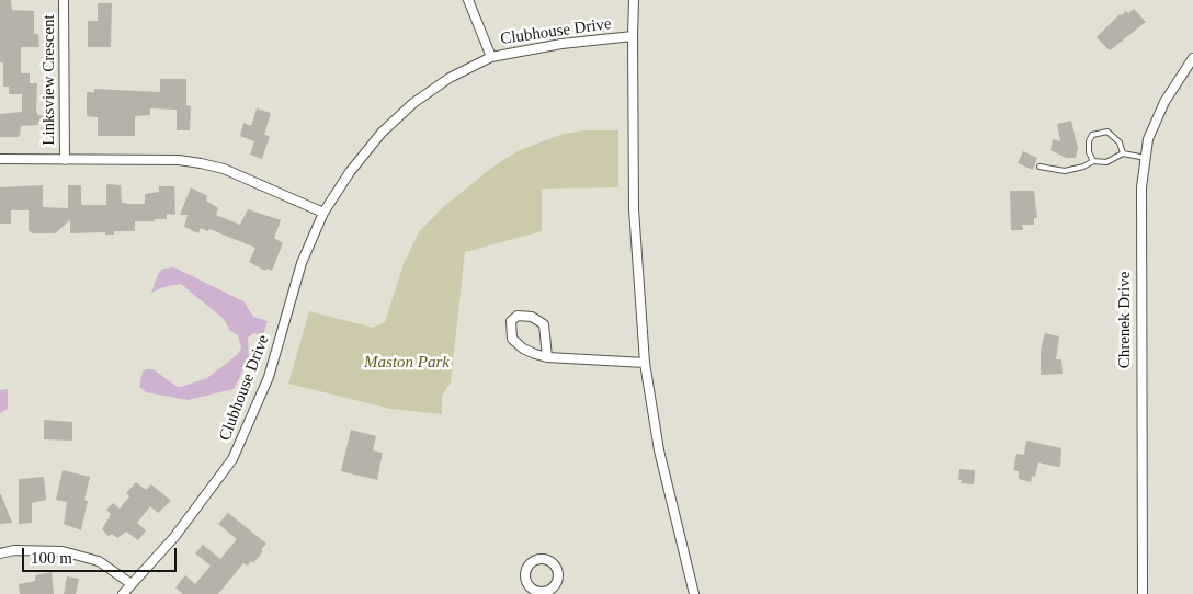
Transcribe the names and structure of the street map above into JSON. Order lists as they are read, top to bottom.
{
  "streets": {
    "street": ["Clubhouse Drive", "Linksview Crescent", "Chrenek Drive"]
  },
  "crossings": [
    ["Clubhouse Drive", "Linksview Crescent"]
  ],
  "parks": ["Maston Park"],
  "scale_bar": "100 m"
}
